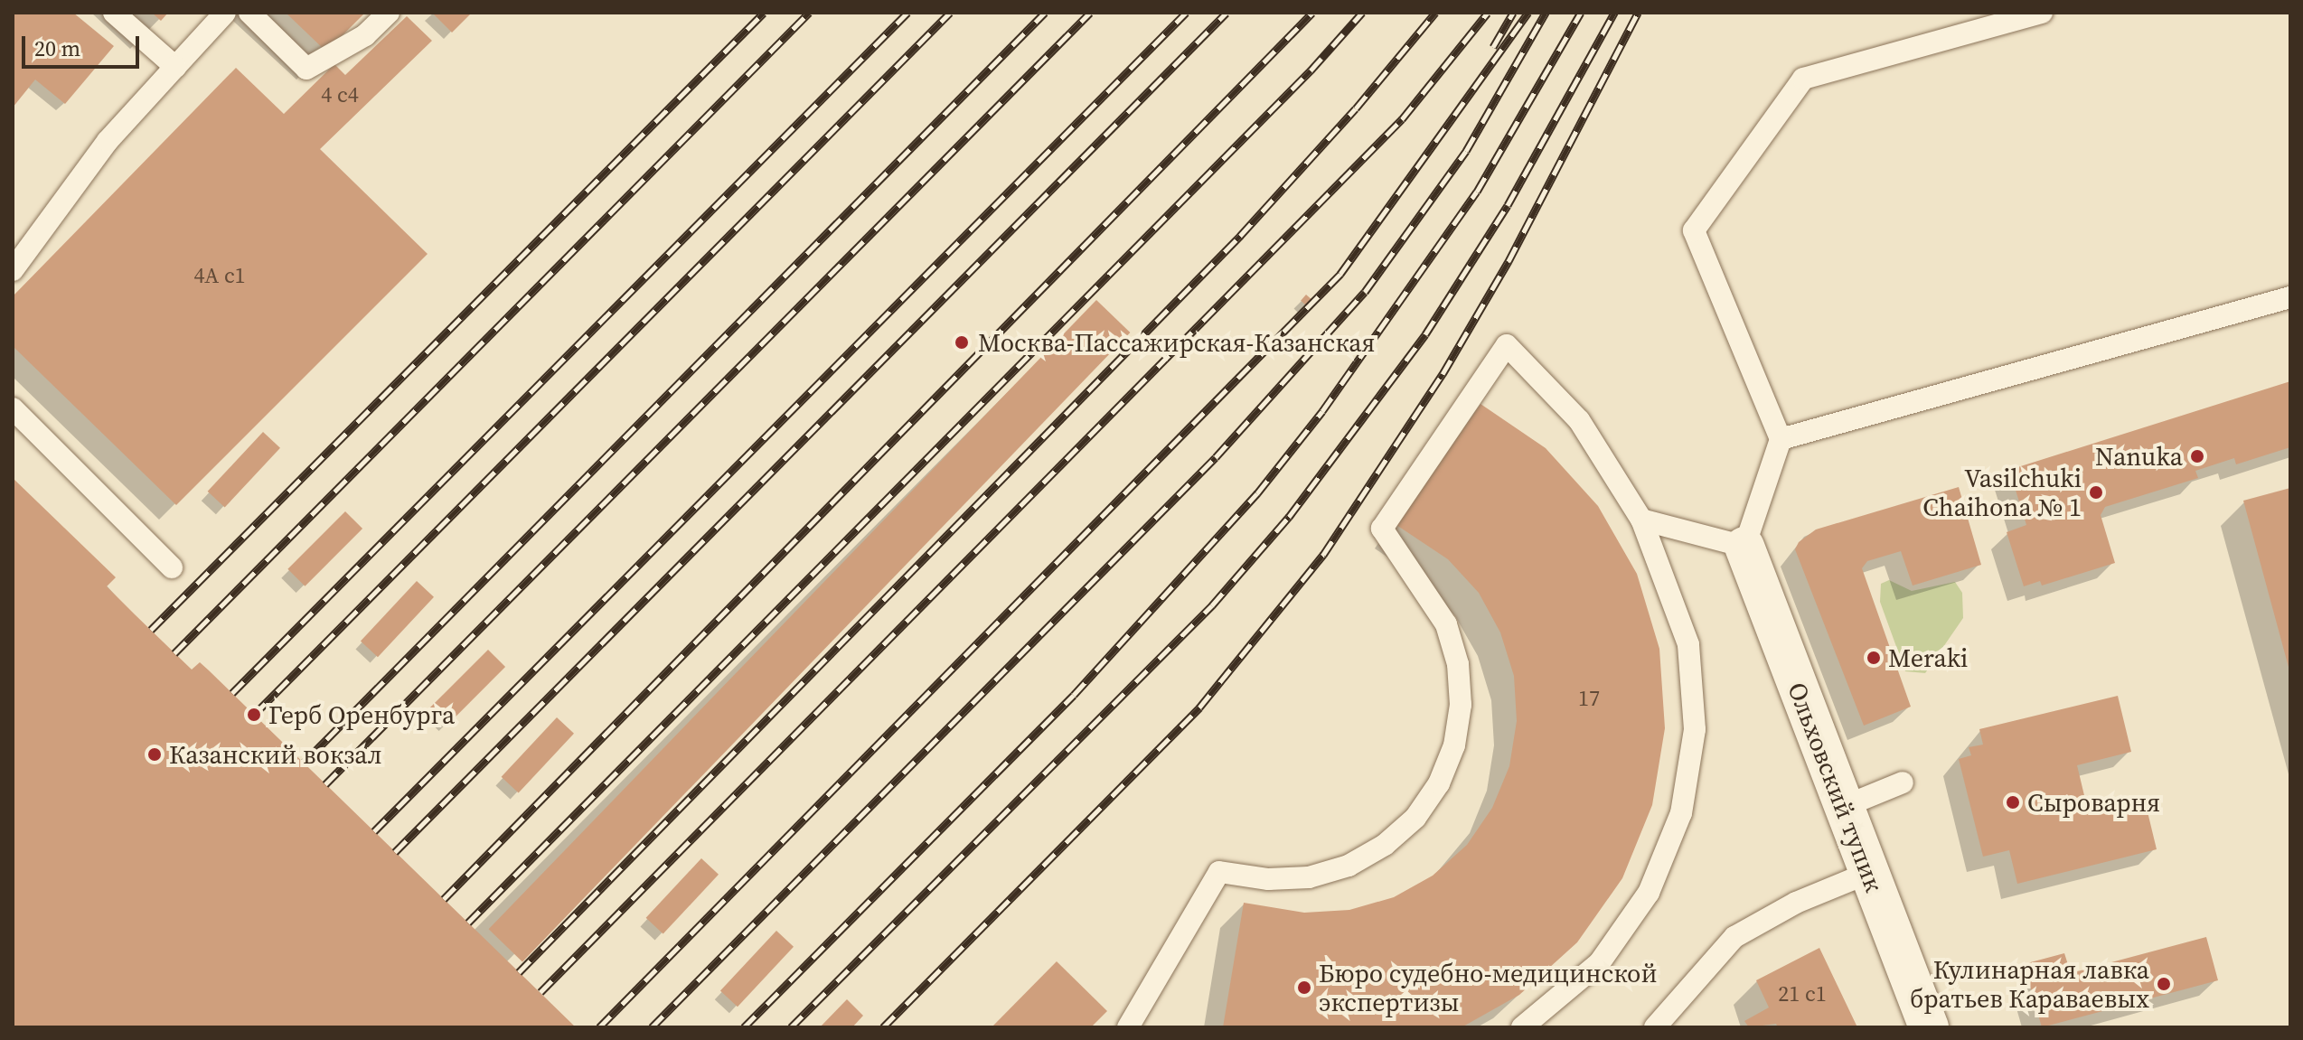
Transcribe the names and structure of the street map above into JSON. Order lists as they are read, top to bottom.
{
  "streets": {
    "street": ["Ольховский тупик"]
  },
  "places": [
    "Москва-Пассажирская-Казанская",
    "Nanuka",
    "Vasilchuki Chaihona № 1",
    "Meraki",
    "Герб Оренбурга",
    "Казанский вокзал",
    "Сыроварня",
    "Кулинарная лавка братьев Караваевых",
    "Бюро судебно-медицинской экспертизы"
  ],
  "house_numbers": [
    "4 с4",
    "4А с1",
    "17",
    "21 с1"
  ],
  "scale_bar": "20 m"
}
